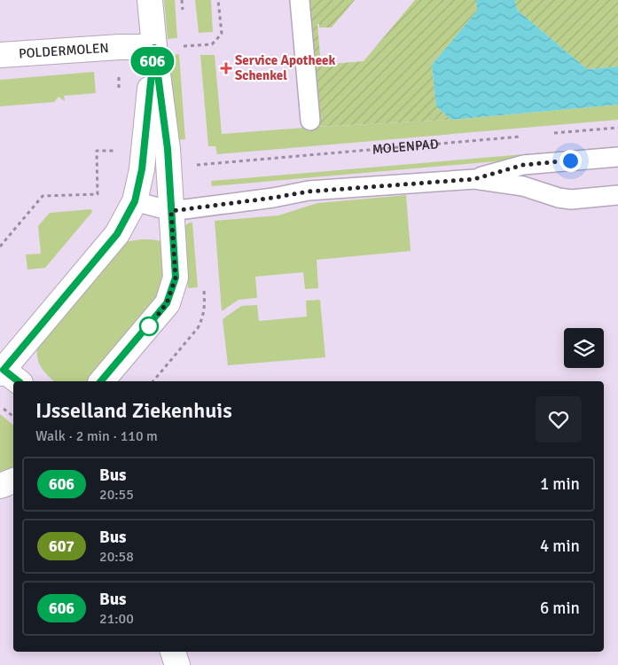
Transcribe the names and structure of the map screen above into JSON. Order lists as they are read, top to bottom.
{
  "streets": {
    "street": ["POLDERMOLEN"],
    "path": ["MOLENPAD"]
  },
  "places": {
    "health": ["Service Apotheek Schenkel"]
  },
  "lines": ["bus line 606"],
  "page": {
    "on_map": "606",
    "heading": ["IJsselland Ziekenhuis", "Walk · 2 min · 110 m"],
    "list": [
      {
        "mark": "606",
        "name": "Bus",
        "note": "20:55",
        "value": "1 min"
      },
      {
        "mark": "607",
        "name": "Bus",
        "note": "20:58",
        "value": "4 min"
      },
      {
        "mark": "606",
        "name": "Bus",
        "note": "21:00",
        "value": "6 min"
      }
    ]
  }
}
